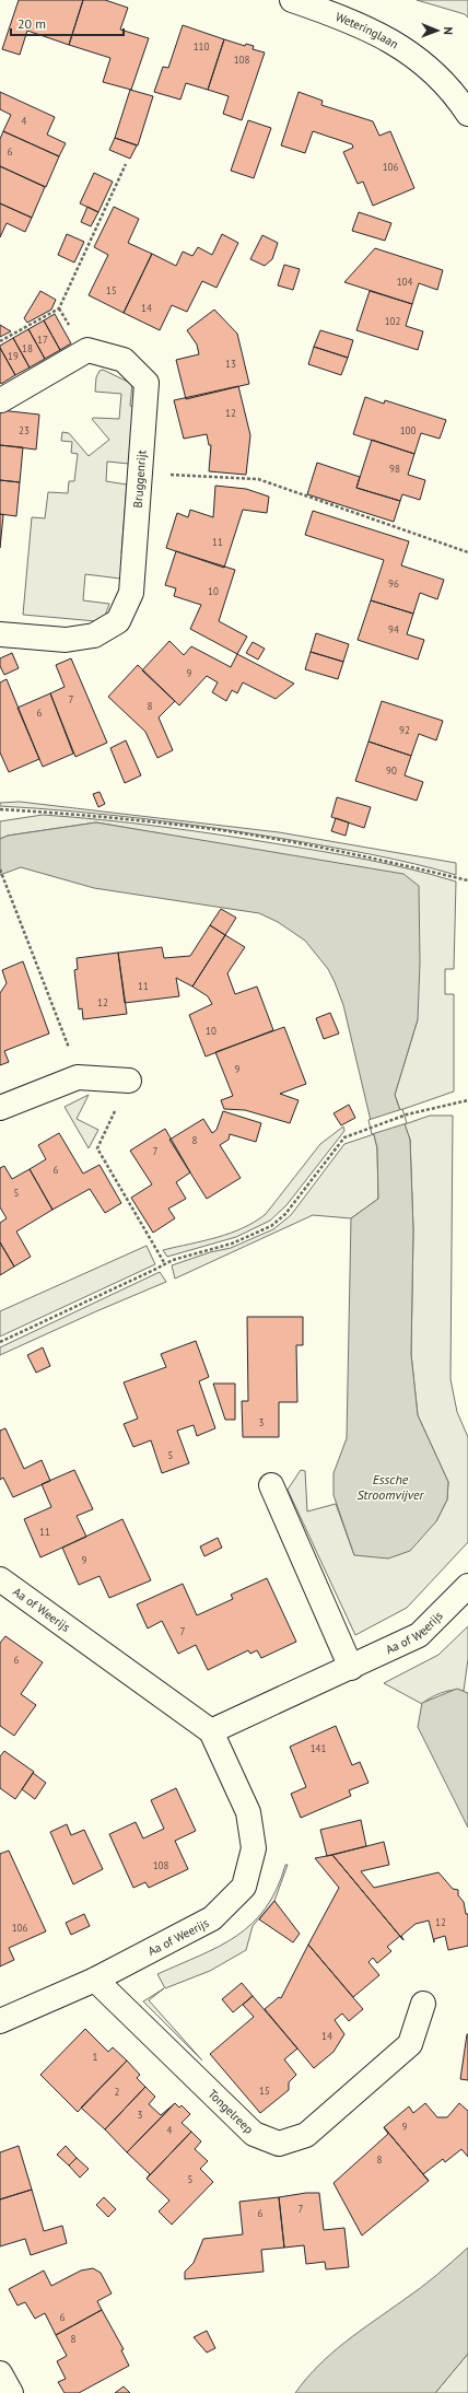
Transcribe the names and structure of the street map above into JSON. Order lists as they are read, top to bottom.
{
  "streets": {
    "street": [
      "Weteringlaan",
      "Bruggenrijt",
      "Aa of Weerijs",
      "Tongelreep"
    ]
  },
  "crossings": [
    ["Aa of Weerijs", "Tongelreep"]
  ],
  "water": ["Essche Stroomvijver"],
  "house_numbers": [
    "110",
    "108",
    "4",
    "6",
    "106",
    "104",
    "15",
    "14",
    "102",
    "17",
    "18",
    "19",
    "13",
    "12",
    "23",
    "100",
    "98",
    "11",
    "96",
    "10",
    "94",
    "9",
    "7",
    "8",
    "6",
    "92",
    "90",
    "11",
    "12",
    "10",
    "9",
    "8",
    "7",
    "6",
    "5",
    "3",
    "5",
    "11",
    "9",
    "7",
    "6",
    "141",
    "108",
    "12",
    "106",
    "14",
    "1",
    "15",
    "2",
    "3",
    "9",
    "4",
    "8",
    "5",
    "7",
    "6",
    "6",
    "8"
  ],
  "scale_bar": "20 m",
  "north": "right"
}
